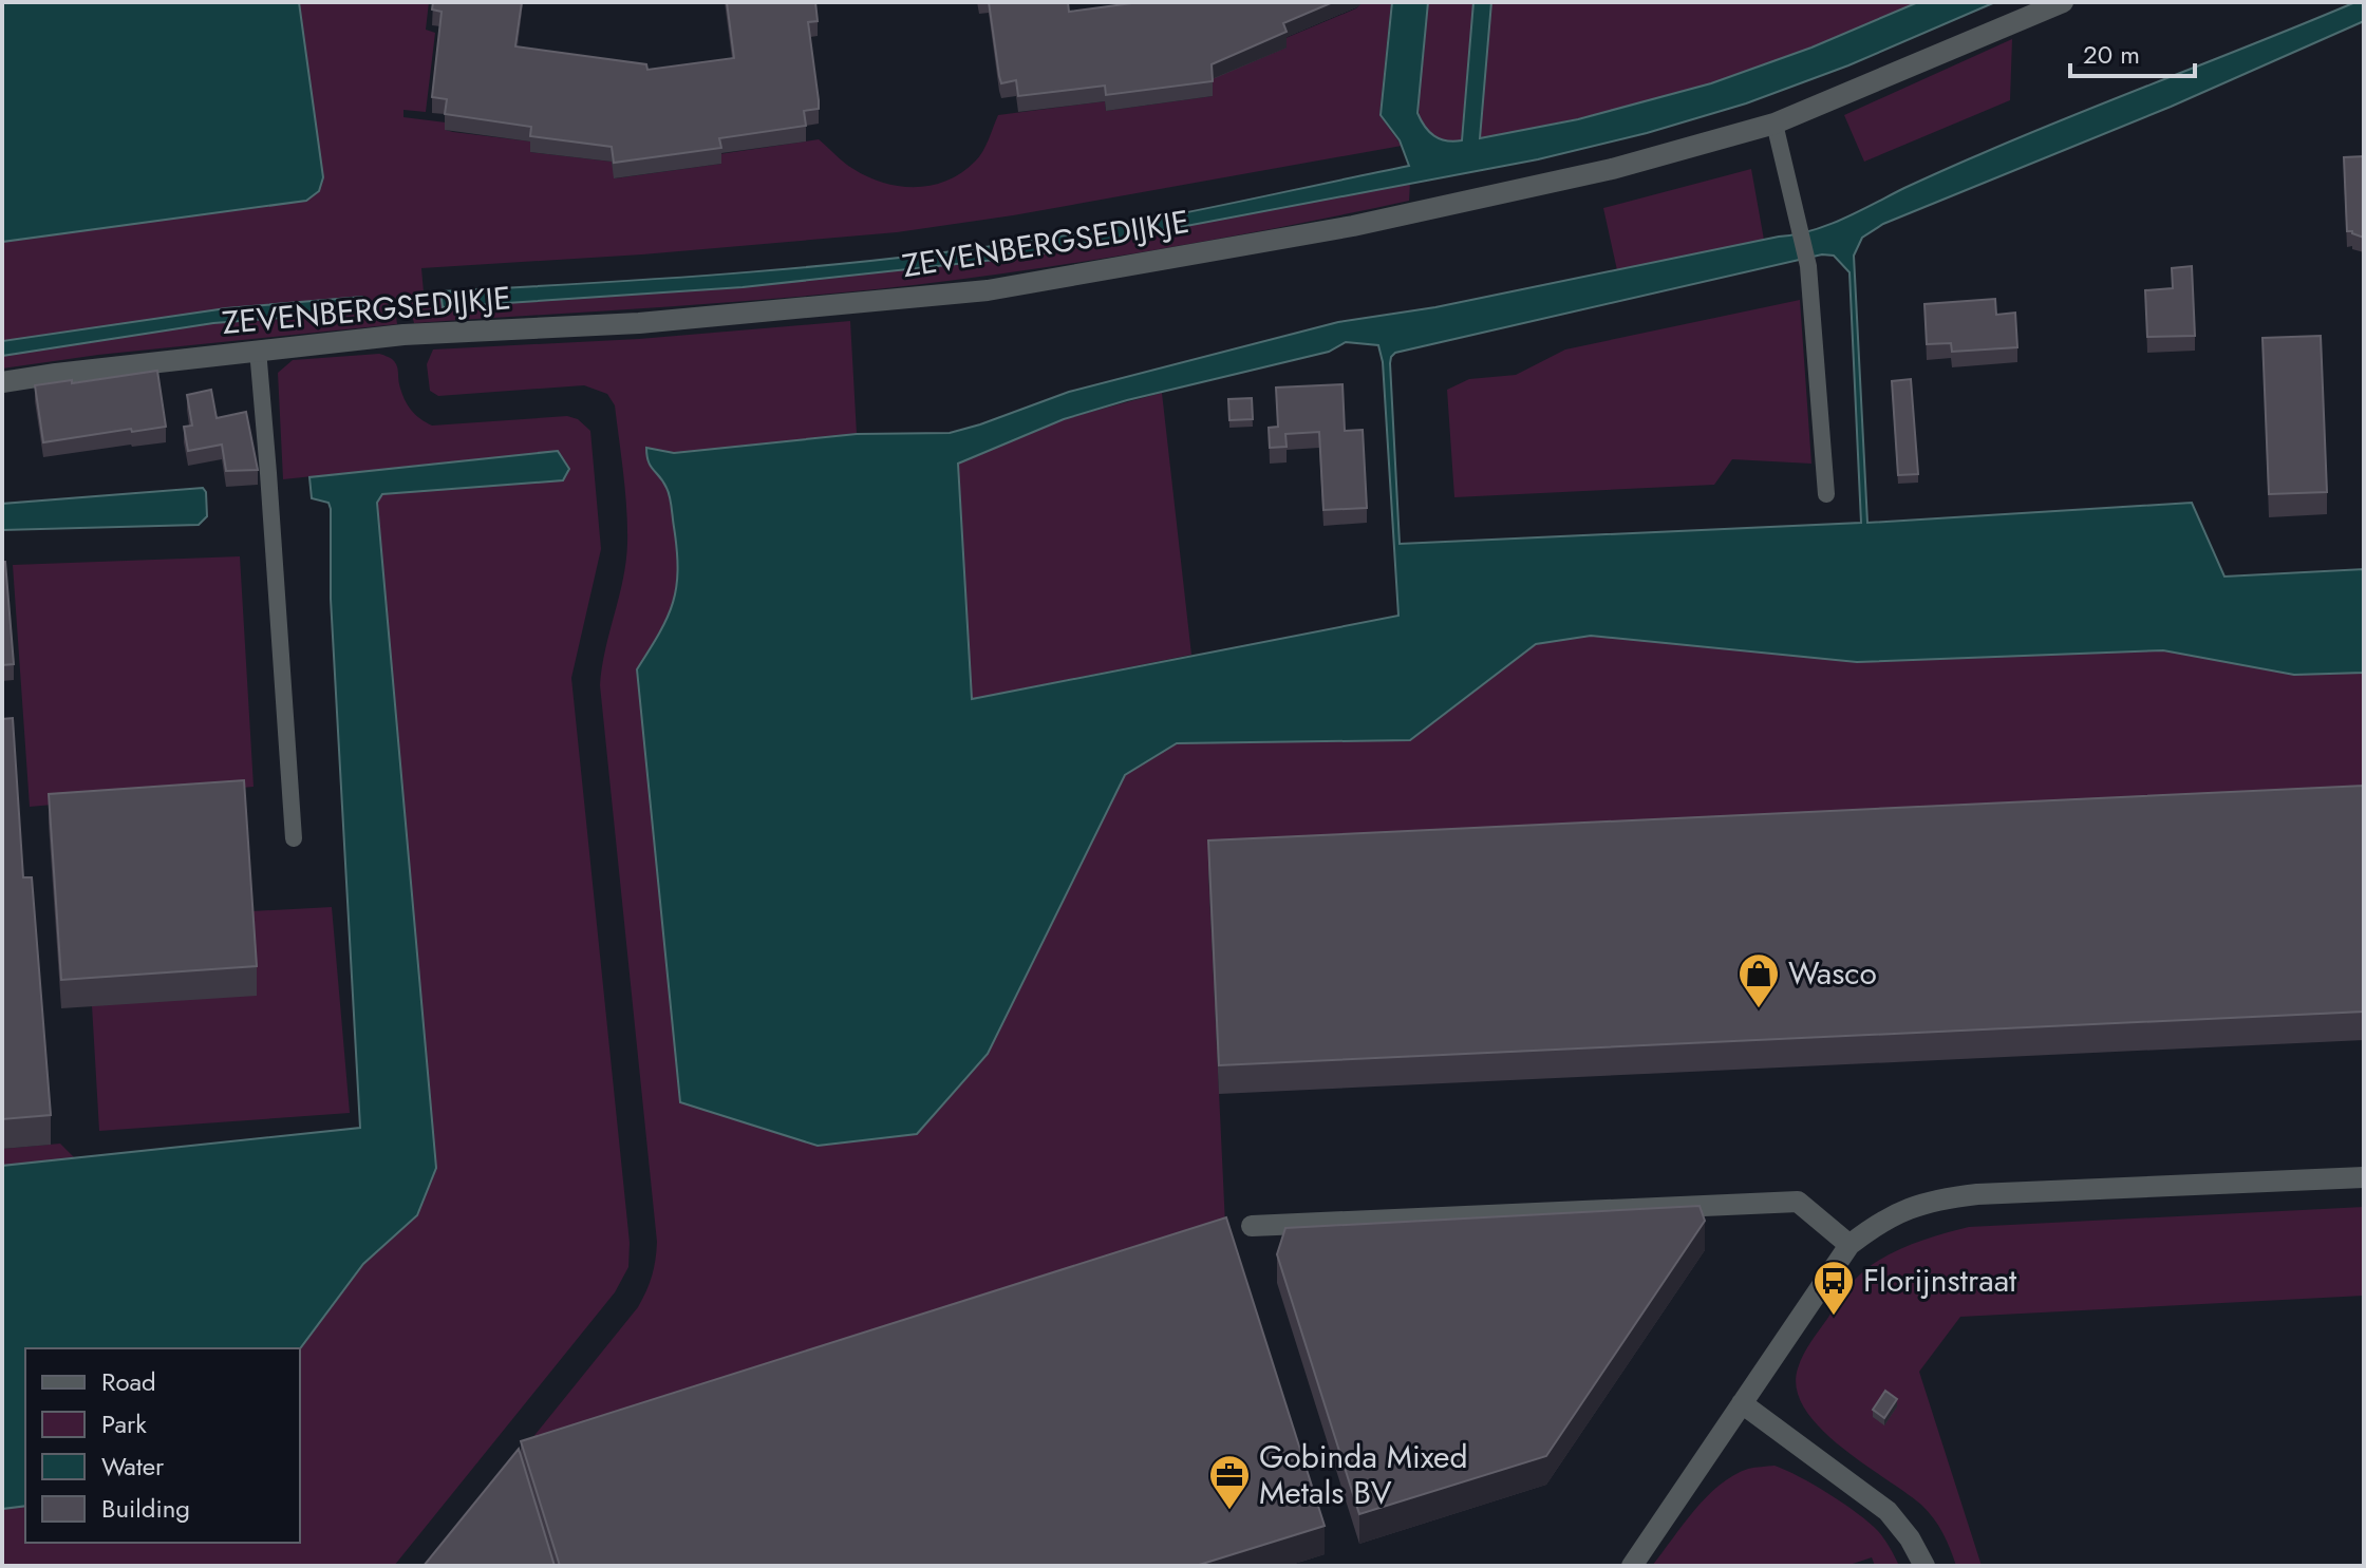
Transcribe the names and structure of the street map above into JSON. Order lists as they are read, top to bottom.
{
  "streets": {
    "street": ["ZEVENBERGSEDIJKJE"]
  },
  "places": {
    "shop": ["Wasco"],
    "bus stop": ["Florijnstraat"],
    "office": ["Gobinda Mixed Metals BV"]
  },
  "legend": [
    "Road",
    "Park",
    "Water",
    "Building"
  ],
  "scale_bar": "20 m"
}
